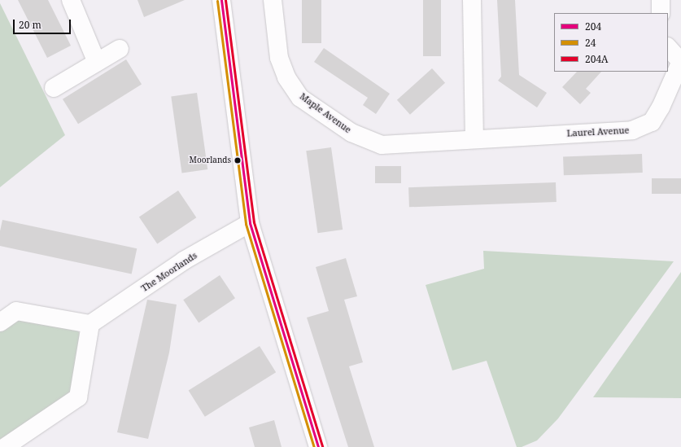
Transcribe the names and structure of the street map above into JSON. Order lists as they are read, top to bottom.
{
  "streets": {
    "street": ["Maple Avenue", "Laurel Avenue", "The Moorlands"]
  },
  "crossings": [
    ["Maple Avenue", "Laurel Avenue"]
  ],
  "places": ["Moorlands"],
  "lines": ["transit line 204", "transit line 204A", "transit line 24"],
  "legend": ["204", "24", "204A"],
  "scale_bar": "20 m"
}
